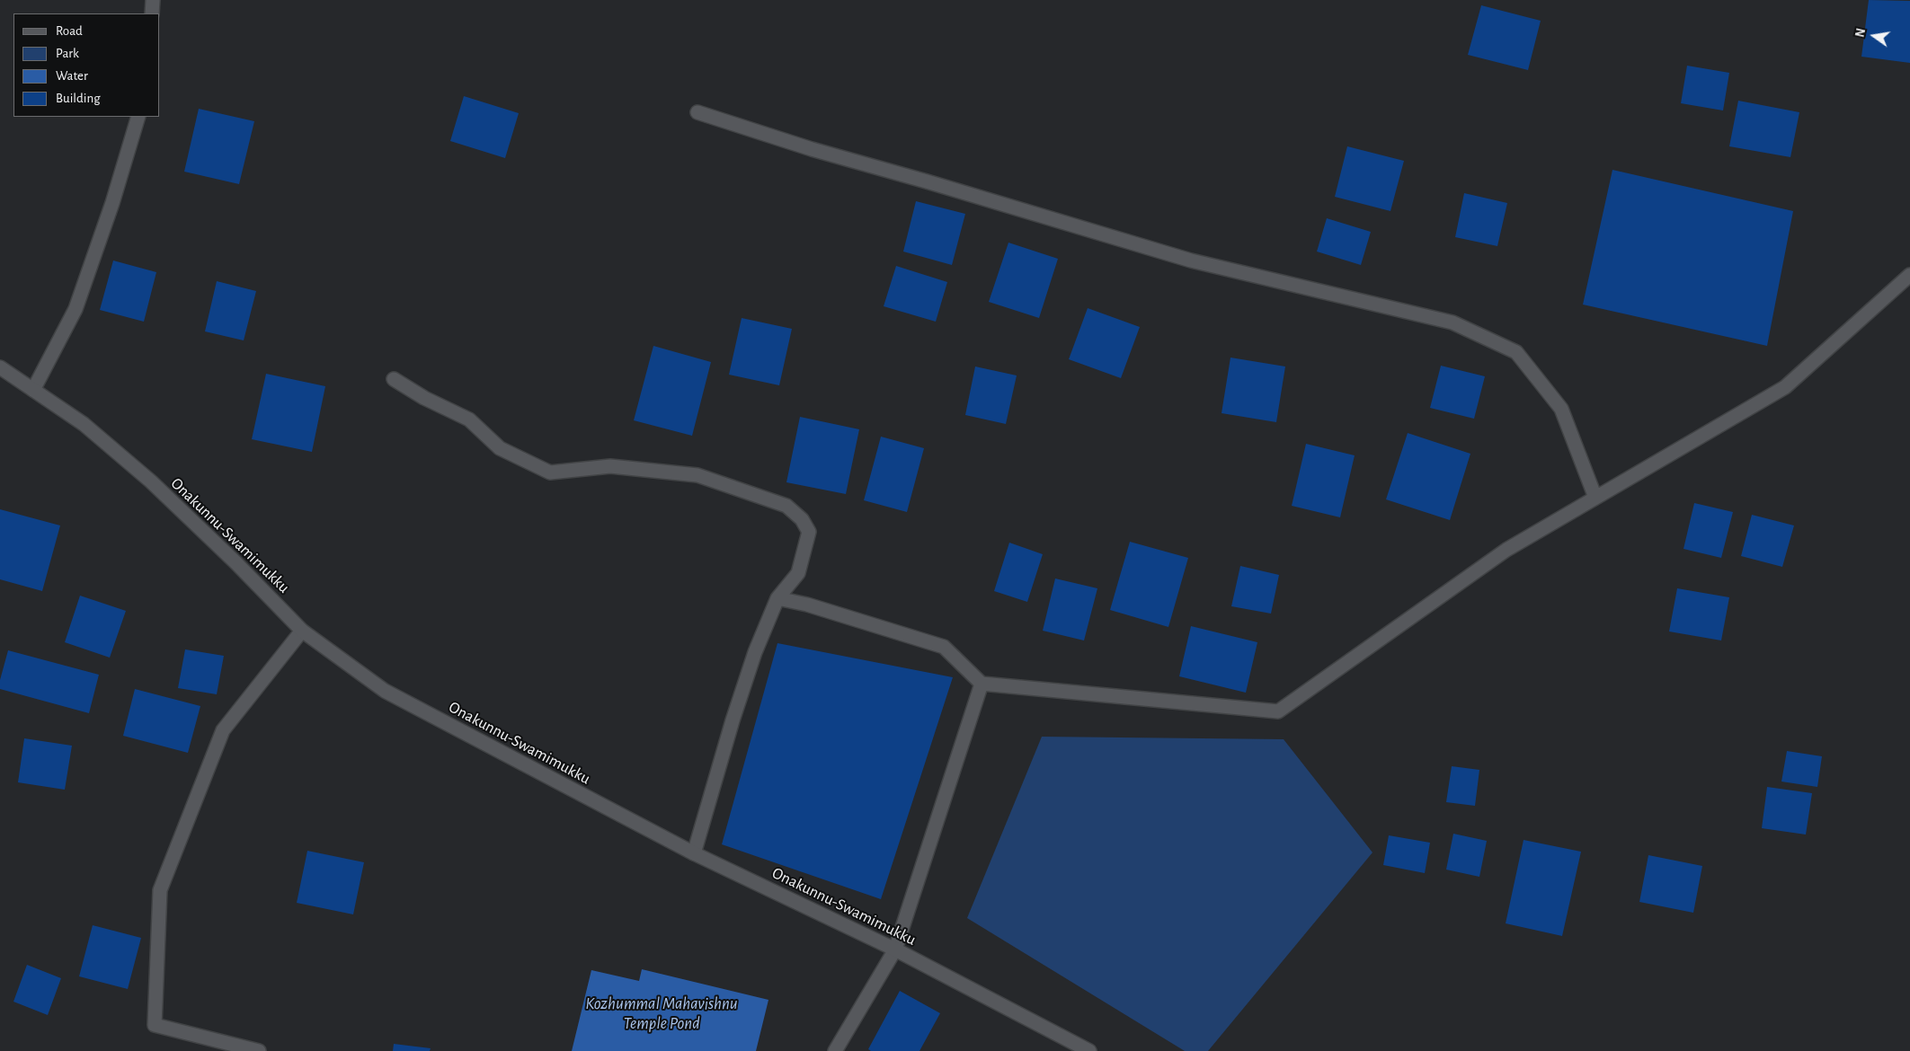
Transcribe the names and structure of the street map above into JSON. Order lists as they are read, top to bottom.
{
  "streets": {
    "street": ["Onakunnu-Swamimukku"]
  },
  "water": ["Kozhummal Mahavishnu Temple Pond"],
  "legend": [
    "Road",
    "Park",
    "Water",
    "Building"
  ],
  "north": "left"
}
